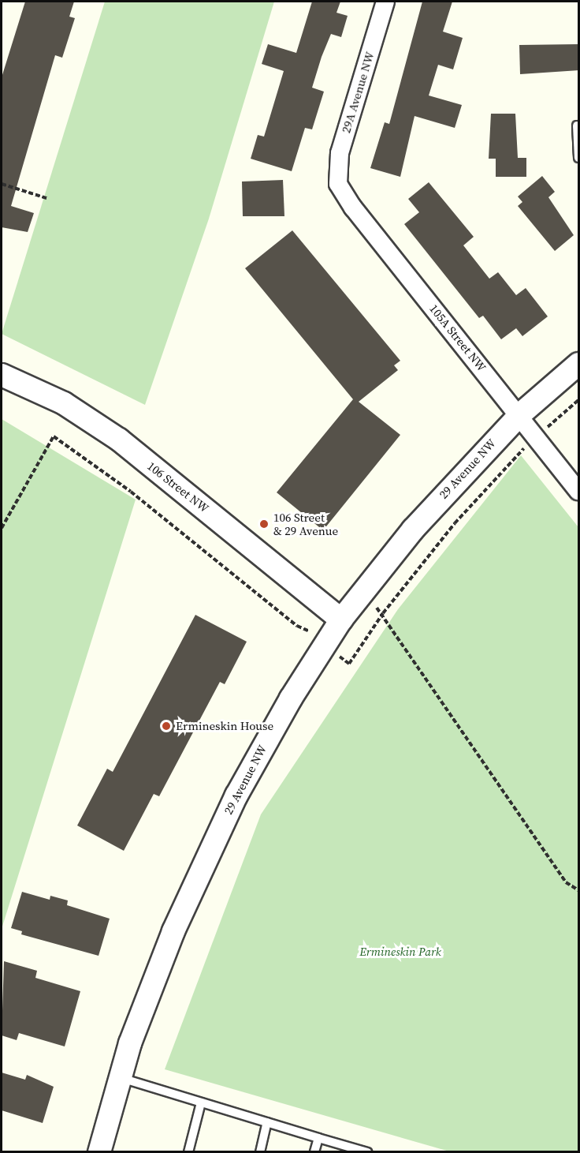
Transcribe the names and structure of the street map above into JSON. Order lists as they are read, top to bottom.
{
  "streets": {
    "street": [
      "29A Avenue NW",
      "105A Street NW",
      "29 Avenue NW",
      "106 Street NW"
    ]
  },
  "crossings": [
    ["29A Avenue NW", "105A Street NW"],
    ["105A Street NW", "29 Avenue NW"],
    ["29 Avenue NW", "106 Street NW"]
  ],
  "parks": ["Ermineskin Park"],
  "places": ["106 Street & 29 Avenue", "Ermineskin House"]
}
